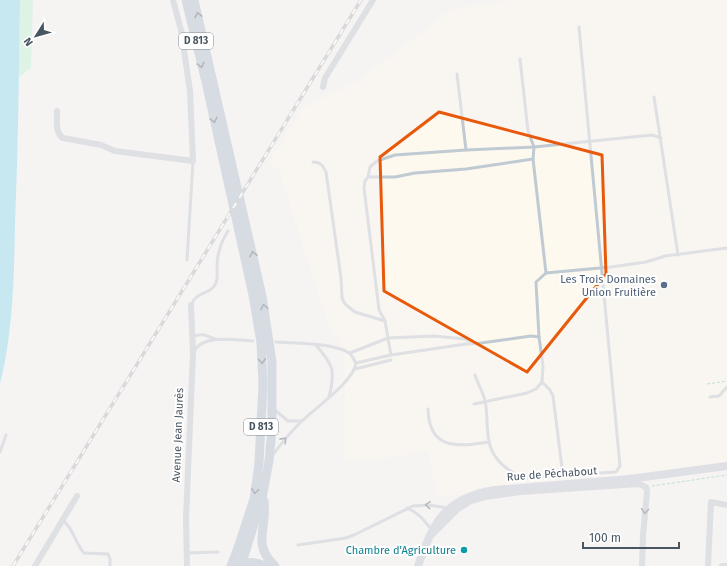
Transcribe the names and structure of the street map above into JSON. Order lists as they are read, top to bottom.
{
  "streets": {
    "main road": ["D 813"],
    "street": ["Avenue Jean Jaurès", "Rue de Péchabout"]
  },
  "places": ["Les Trois Domaines Union Fruitière", "Chambre d'Agriculture"],
  "scale_bar": "100 m",
  "north": "bottom left"
}
